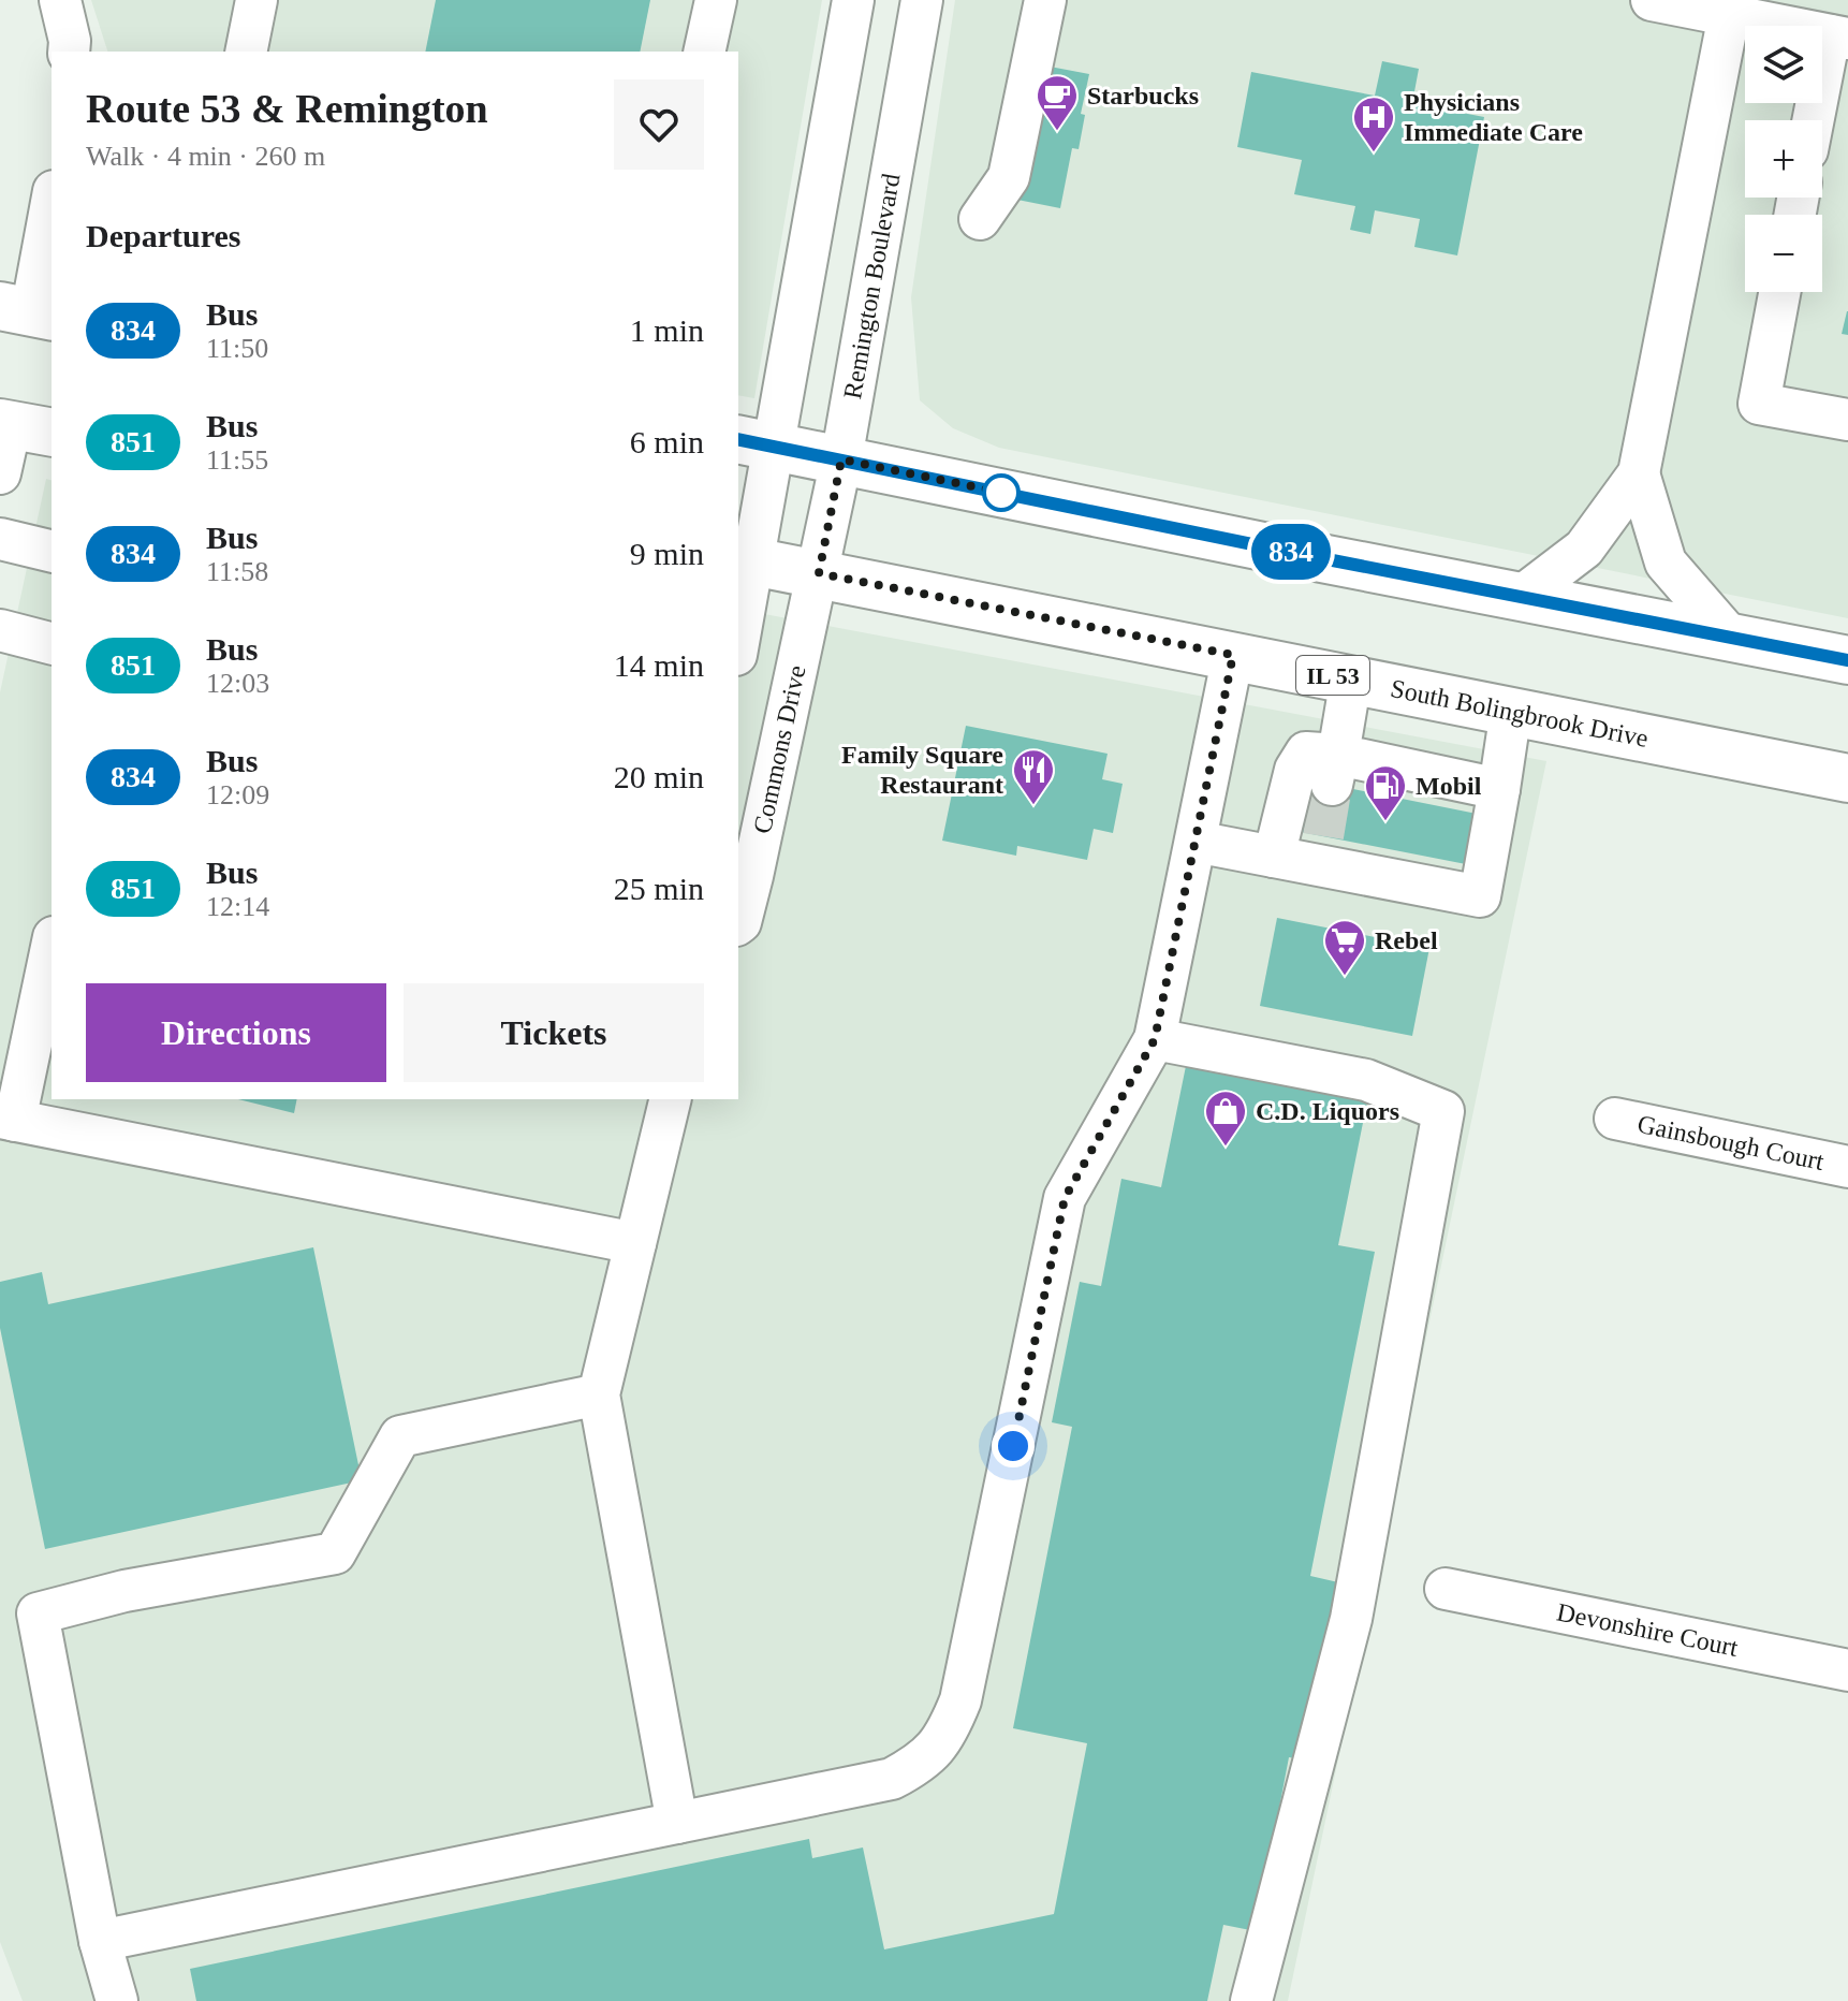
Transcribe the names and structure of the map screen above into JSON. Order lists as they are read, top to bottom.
{
  "streets": {
    "main road": ["IL 53", "South Bolingbrook Drive"],
    "street": [
      "Remington Boulevard",
      "Commons Drive",
      "Gainsbough Court",
      "Devonshire Court"
    ]
  },
  "crossings": [
    ["Remington Boulevard", "South Bolingbrook Drive"],
    ["Remington Boulevard", "Commons Drive"],
    ["South Bolingbrook Drive", "Commons Drive"]
  ],
  "places": {
    "cafe": ["Starbucks"],
    "hospital": ["Physicians Immediate Care"],
    "restaurant": ["Family Square Restaurant"],
    "fuel station": ["Mobil"],
    "supermarket": ["Rebel"],
    "shop": ["C.D. Liquors"]
  },
  "lines": ["bus line 834"],
  "page": {
    "on_map": "834",
    "map_buttons": ["+", "−"],
    "heading": [
      ["Route 53 & Remington", "Walk · 4 min · 260 m"],
      "Departures"
    ],
    "list": [
      {
        "mark": "834",
        "name": "Bus",
        "note": "11:50",
        "value": "1 min"
      },
      {
        "mark": "851",
        "name": "Bus",
        "note": "11:55",
        "value": "6 min"
      },
      {
        "mark": "834",
        "name": "Bus",
        "note": "11:58",
        "value": "9 min"
      },
      {
        "mark": "851",
        "name": "Bus",
        "note": "12:03",
        "value": "14 min"
      },
      {
        "mark": "834",
        "name": "Bus",
        "note": "12:09",
        "value": "20 min"
      },
      {
        "mark": "851",
        "name": "Bus",
        "note": "12:14",
        "value": "25 min"
      }
    ],
    "buttons": ["Directions", "Tickets"]
  }
}
